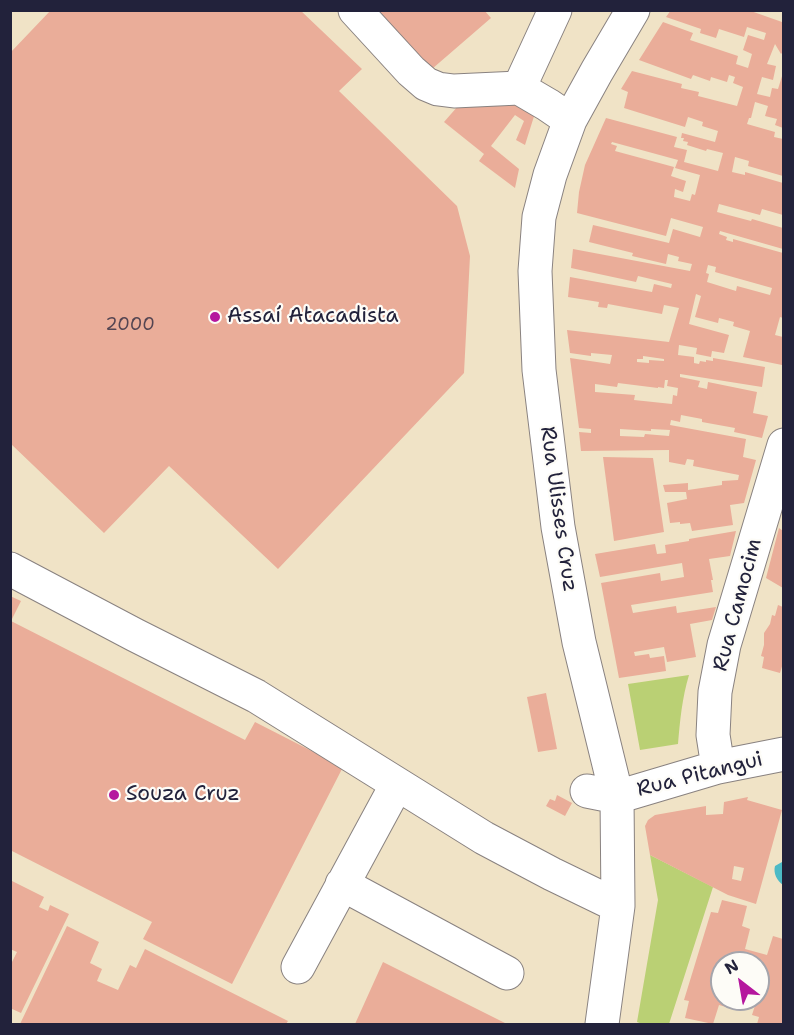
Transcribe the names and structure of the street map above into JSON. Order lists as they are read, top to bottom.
{
  "streets": {
    "street": ["Rua Ulisses Cruz", "Rua Camocim", "Rua Pitangui"]
  },
  "crossings": [
    ["Rua Ulisses Cruz", "Rua Pitangui"],
    ["Rua Camocim", "Rua Pitangui"]
  ],
  "places": ["Assaí Atacadista", "Souza Cruz"],
  "house_numbers": ["2000"],
  "north": "top left"
}
